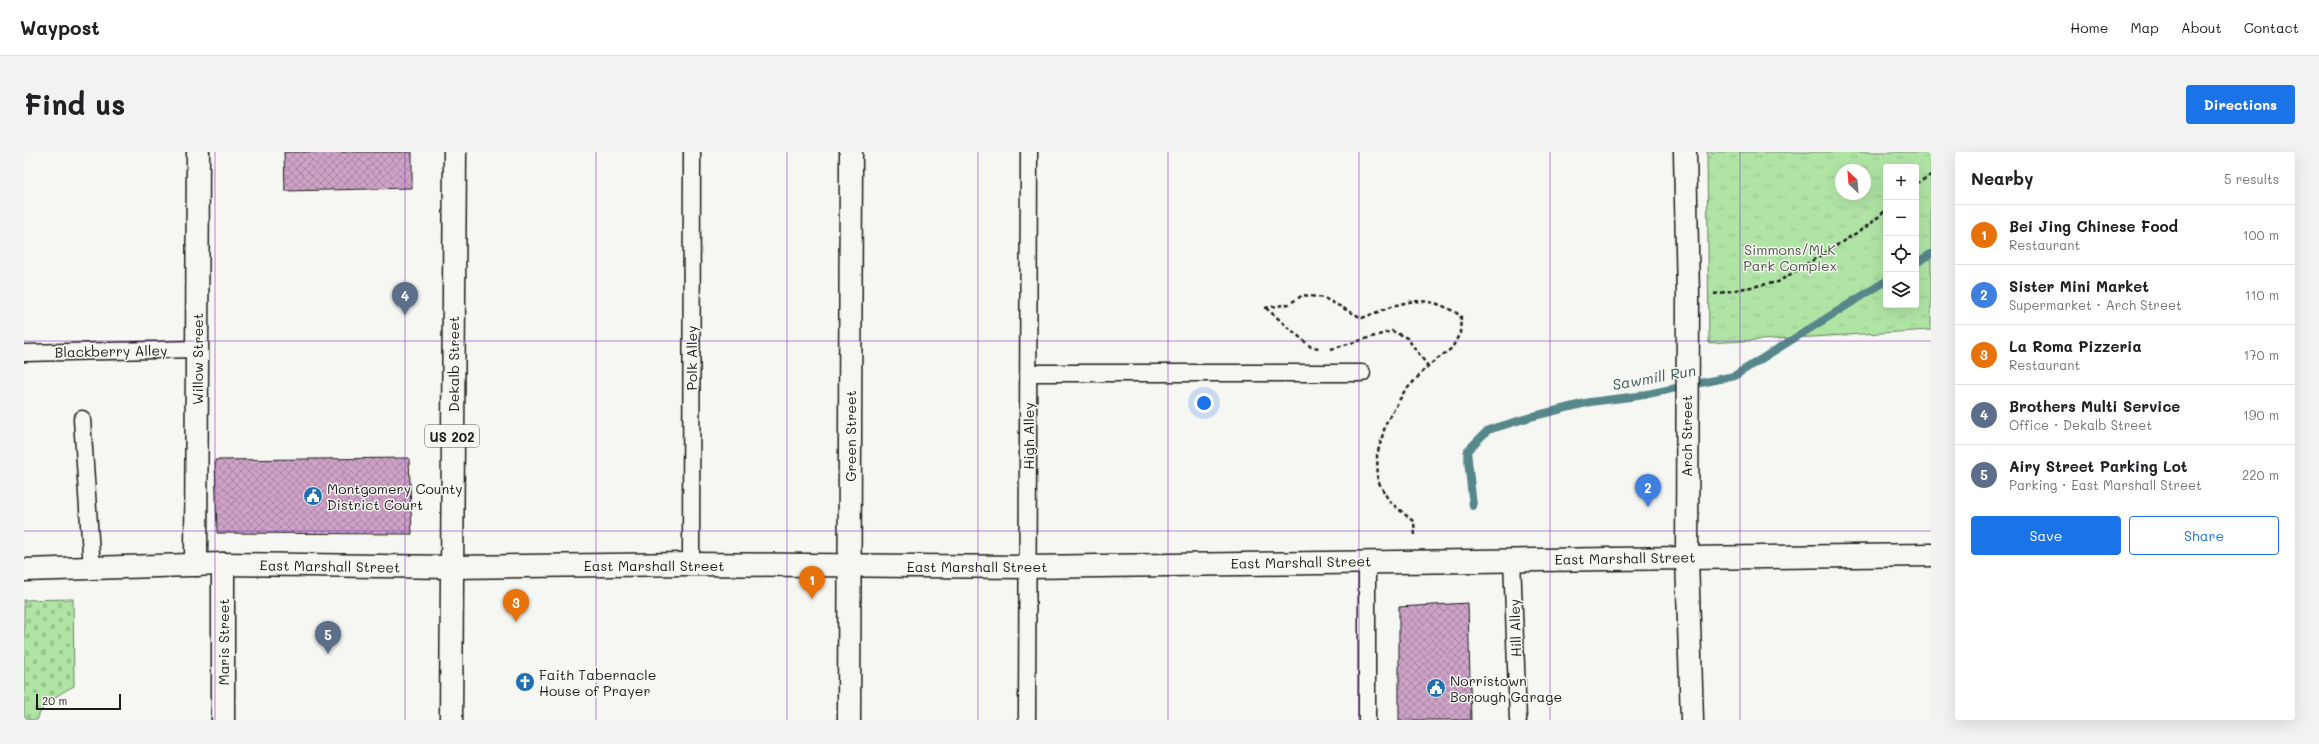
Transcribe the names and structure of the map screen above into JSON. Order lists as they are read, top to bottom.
{
  "streets": {
    "main road": [
      "Willow Street",
      "Dekalb Street",
      "US 202",
      "Green Street",
      "Arch Street",
      "East Marshall Street",
      "Maris Street"
    ],
    "lane": [
      "Blackberry Alley",
      "Polk Alley",
      "High Alley",
      "Hill Alley"
    ]
  },
  "crossings": [
    ["Blackberry Alley", "Willow Street"],
    ["Polk Alley", "East Marshall Street"],
    ["Willow Street", "East Marshall Street"],
    ["Dekalb Street", "East Marshall Street"],
    ["Green Street", "East Marshall Street"],
    ["High Alley", "East Marshall Street"],
    ["Arch Street", "East Marshall Street"],
    ["East Marshall Street", "Hill Alley"],
    ["East Marshall Street", "Maris Street"]
  ],
  "water": ["Sawmill Run"],
  "parks": ["Simmons/MLK Park Complex"],
  "places": {
    "public building": ["Montgomery County District Court", "Norristown Borough Garage"],
    "church": ["Faith Tabernacle House of Prayer"]
  },
  "scale_bar": "20 m",
  "north": "top left",
  "page": {
    "header": "Waypost",
    "nav": [
      "Home",
      "Map",
      "About",
      "Contact"
    ],
    "buttons": [
      "Directions",
      ["Save", "Share"]
    ],
    "title": "Find us",
    "heading": ["Nearby", "5 results"],
    "map_buttons": ["+", "−"],
    "list": [
      {
        "mark": "1",
        "name": "Bei Jing Chinese Food",
        "note": "Restaurant",
        "value": "100 m"
      },
      {
        "mark": "2",
        "name": "Sister Mini Market",
        "note": "Supermarket · Arch Street",
        "value": "110 m"
      },
      {
        "mark": "3",
        "name": "La Roma Pizzeria",
        "note": "Restaurant",
        "value": "170 m"
      },
      {
        "mark": "4",
        "name": "Brothers Multi Service",
        "note": "Office · Dekalb Street",
        "value": "190 m"
      },
      {
        "mark": "5",
        "name": "Airy Street Parking Lot",
        "note": "Parking · East Marshall Street",
        "value": "220 m"
      }
    ],
    "pins": [
      "4",
      "2",
      "1",
      "3",
      "5"
    ],
    "scale": "20 m"
  }
}
